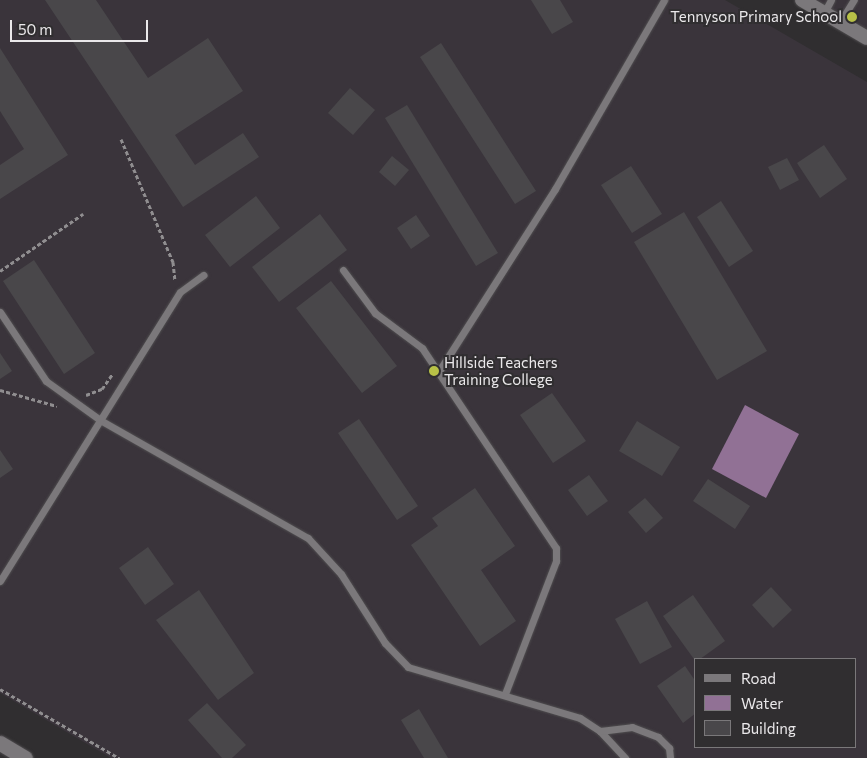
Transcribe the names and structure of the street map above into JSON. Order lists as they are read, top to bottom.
{
  "places": ["Tennyson Primary School", "Hillside Teachers Training College"],
  "legend": ["Road", "Water", "Building"],
  "scale_bar": "50 m"
}
